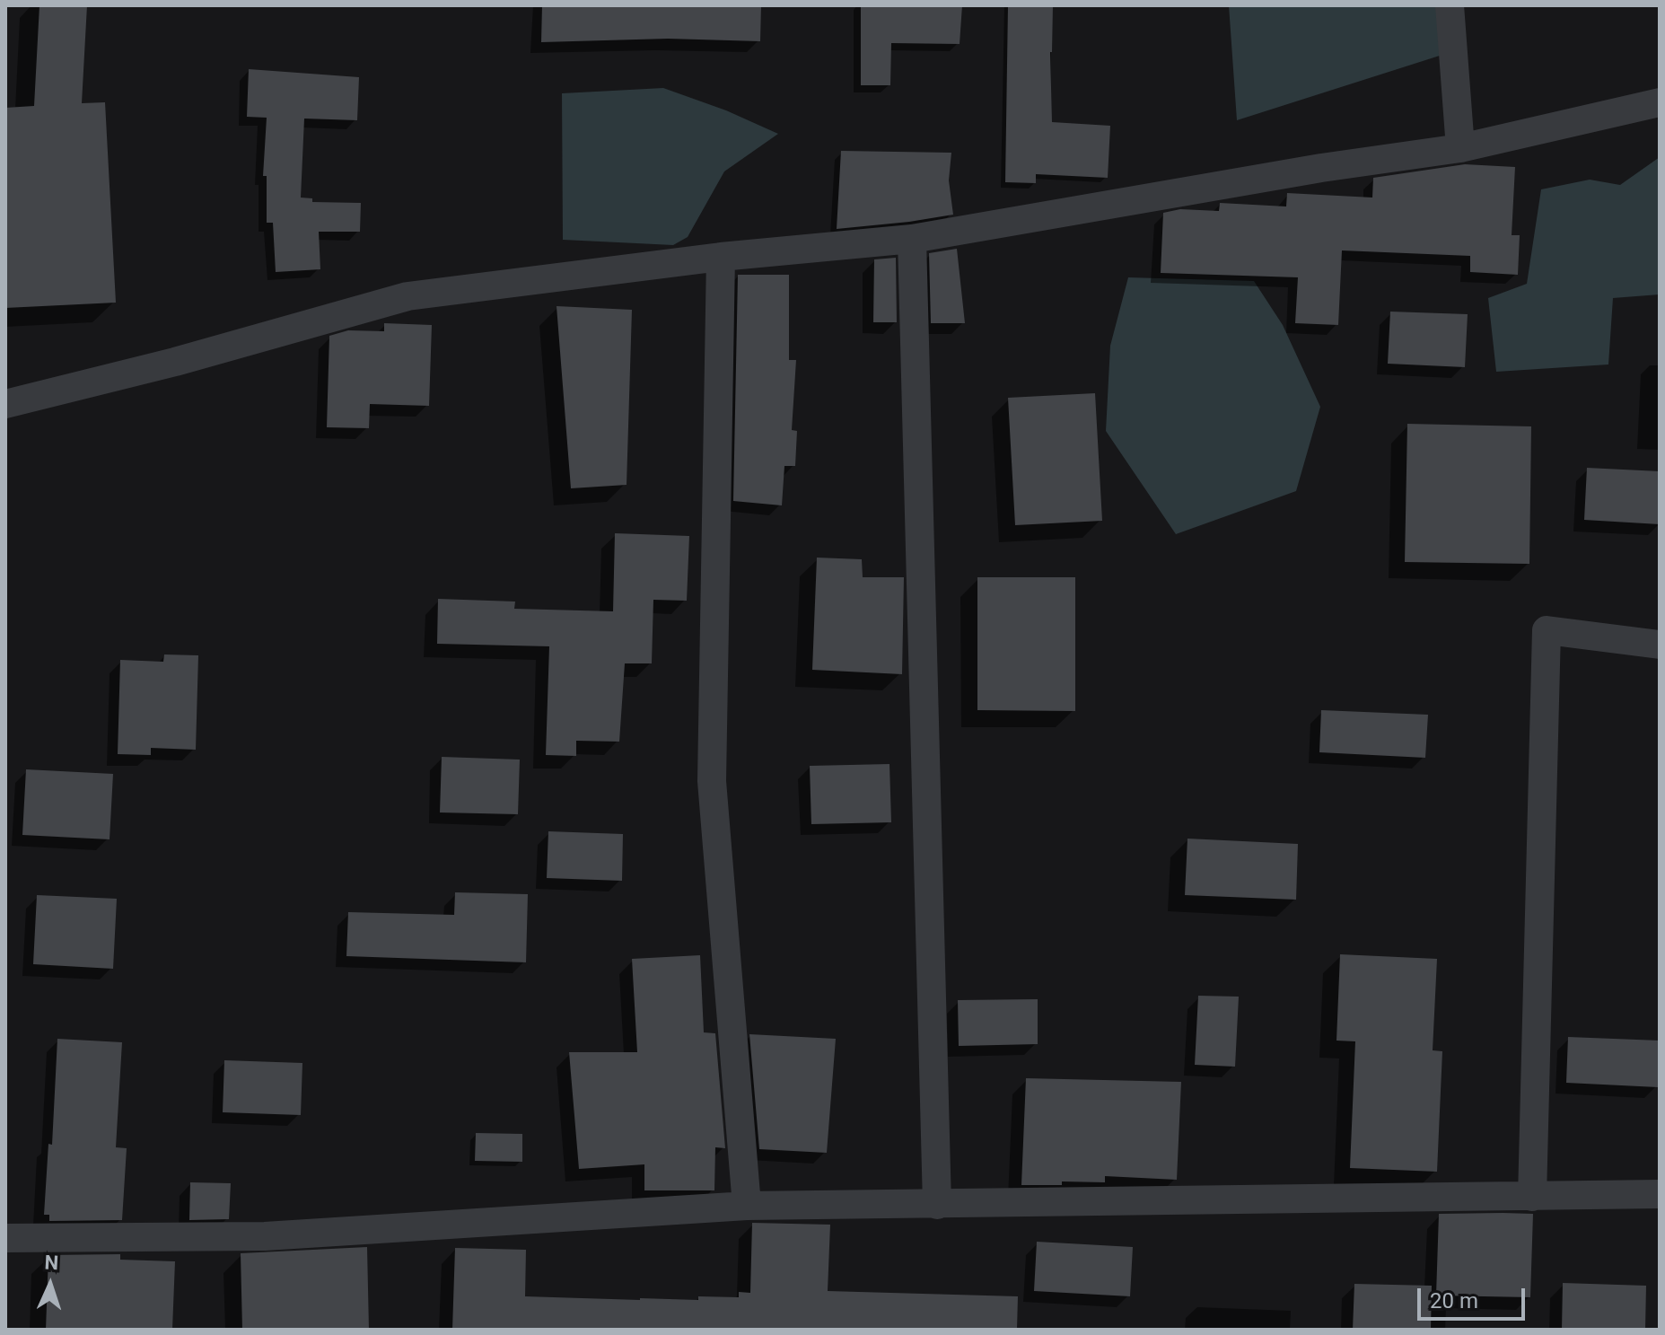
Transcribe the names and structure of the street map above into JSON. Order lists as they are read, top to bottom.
{
  "scale_bar": "20 m",
  "north": "top"
}
